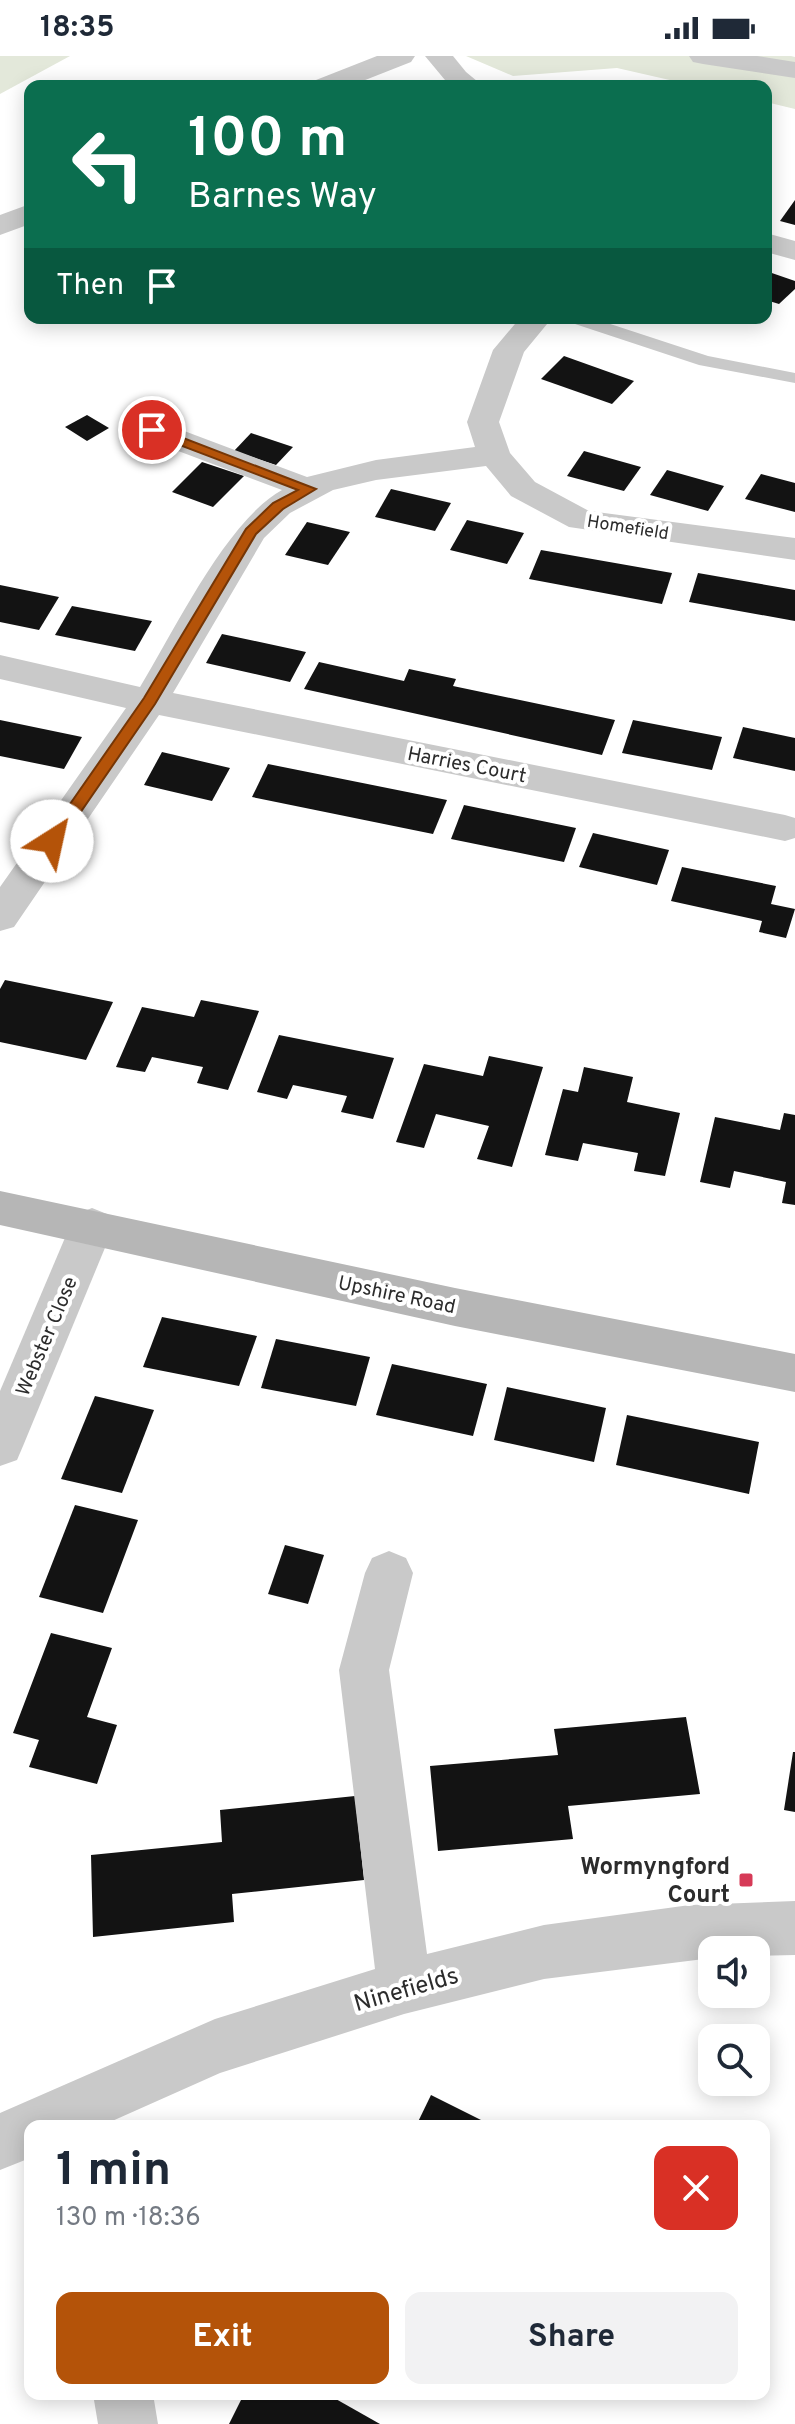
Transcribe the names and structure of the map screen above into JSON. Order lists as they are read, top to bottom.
{
  "streets": {
    "street": [
      "Homefield",
      "Harries Court",
      "Upshire Road",
      "Webster Close",
      "Ninefields"
    ]
  },
  "crossings": [
    ["Upshire Road", "Webster Close"]
  ],
  "places": {
    "transit": ["Wormyngford Court"]
  },
  "page": {
    "status": "18:35",
    "turn": ["100 m", "Barnes Way"],
    "then": "Then",
    "heading": ["1 min", "130 m · 18:36"],
    "buttons": ["Exit", "Share"]
  }
}
